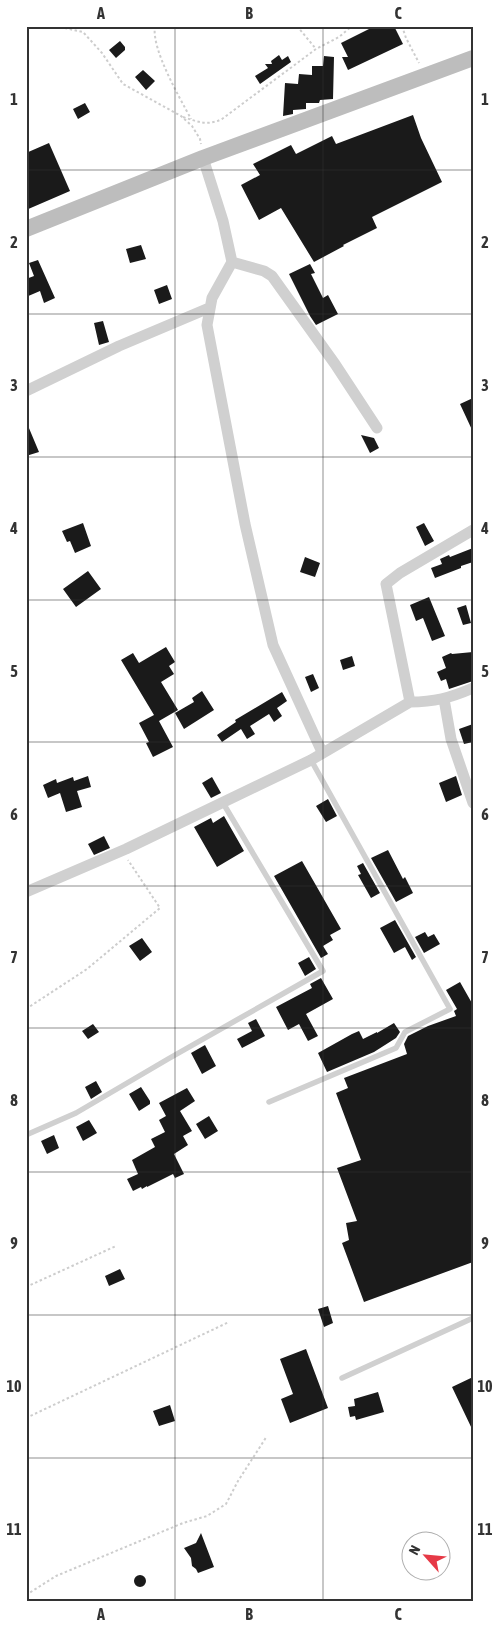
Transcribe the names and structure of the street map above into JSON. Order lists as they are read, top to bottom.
{
  "north": "top left",
  "grid": {
    "columns": ["A", "B", "C"],
    "rows": [
      "1",
      "2",
      "3",
      "4",
      "5",
      "6",
      "7",
      "8",
      "9",
      "10",
      "11"
    ]
  }
}
